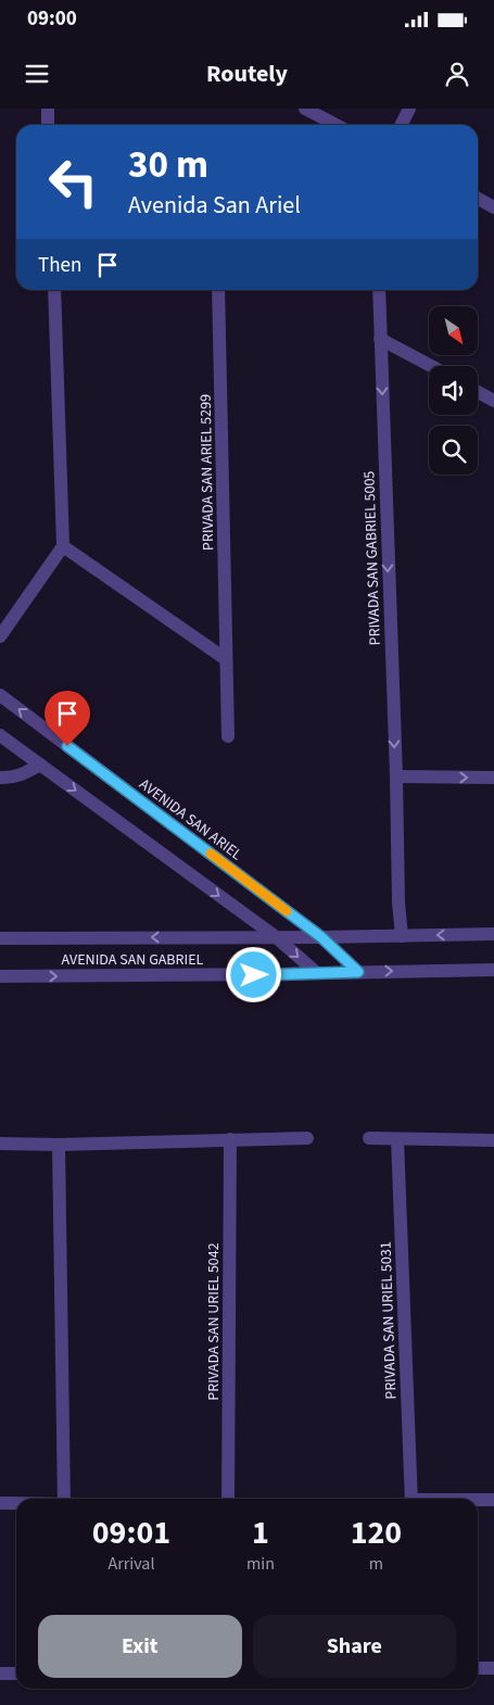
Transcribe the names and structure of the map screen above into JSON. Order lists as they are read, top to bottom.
{
  "streets": {
    "street": [
      "PRIVADA SAN ARIEL 5299",
      "PRIVADA SAN GABRIEL 5005",
      "AVENIDA SAN ARIEL",
      "AVENIDA SAN GABRIEL",
      "PRIVADA SAN URIEL 5031",
      "PRIVADA SAN URIEL 5042"
    ]
  },
  "crossings": [
    ["PRIVADA SAN GABRIEL 5005", "AVENIDA SAN GABRIEL"],
    ["AVENIDA SAN ARIEL", "AVENIDA SAN GABRIEL"]
  ],
  "one_way": ["PRIVADA SAN GABRIEL 5005"],
  "north": "bottom right",
  "page": {
    "status": "09:00",
    "header": "Routely",
    "turn": ["30 m", "Avenida San Ariel"],
    "then": "Then",
    "eta": [
      "09:01",
      "Arrival",
      "1",
      "min",
      "120",
      "m"
    ],
    "buttons": ["Exit", "Share"]
  }
}
